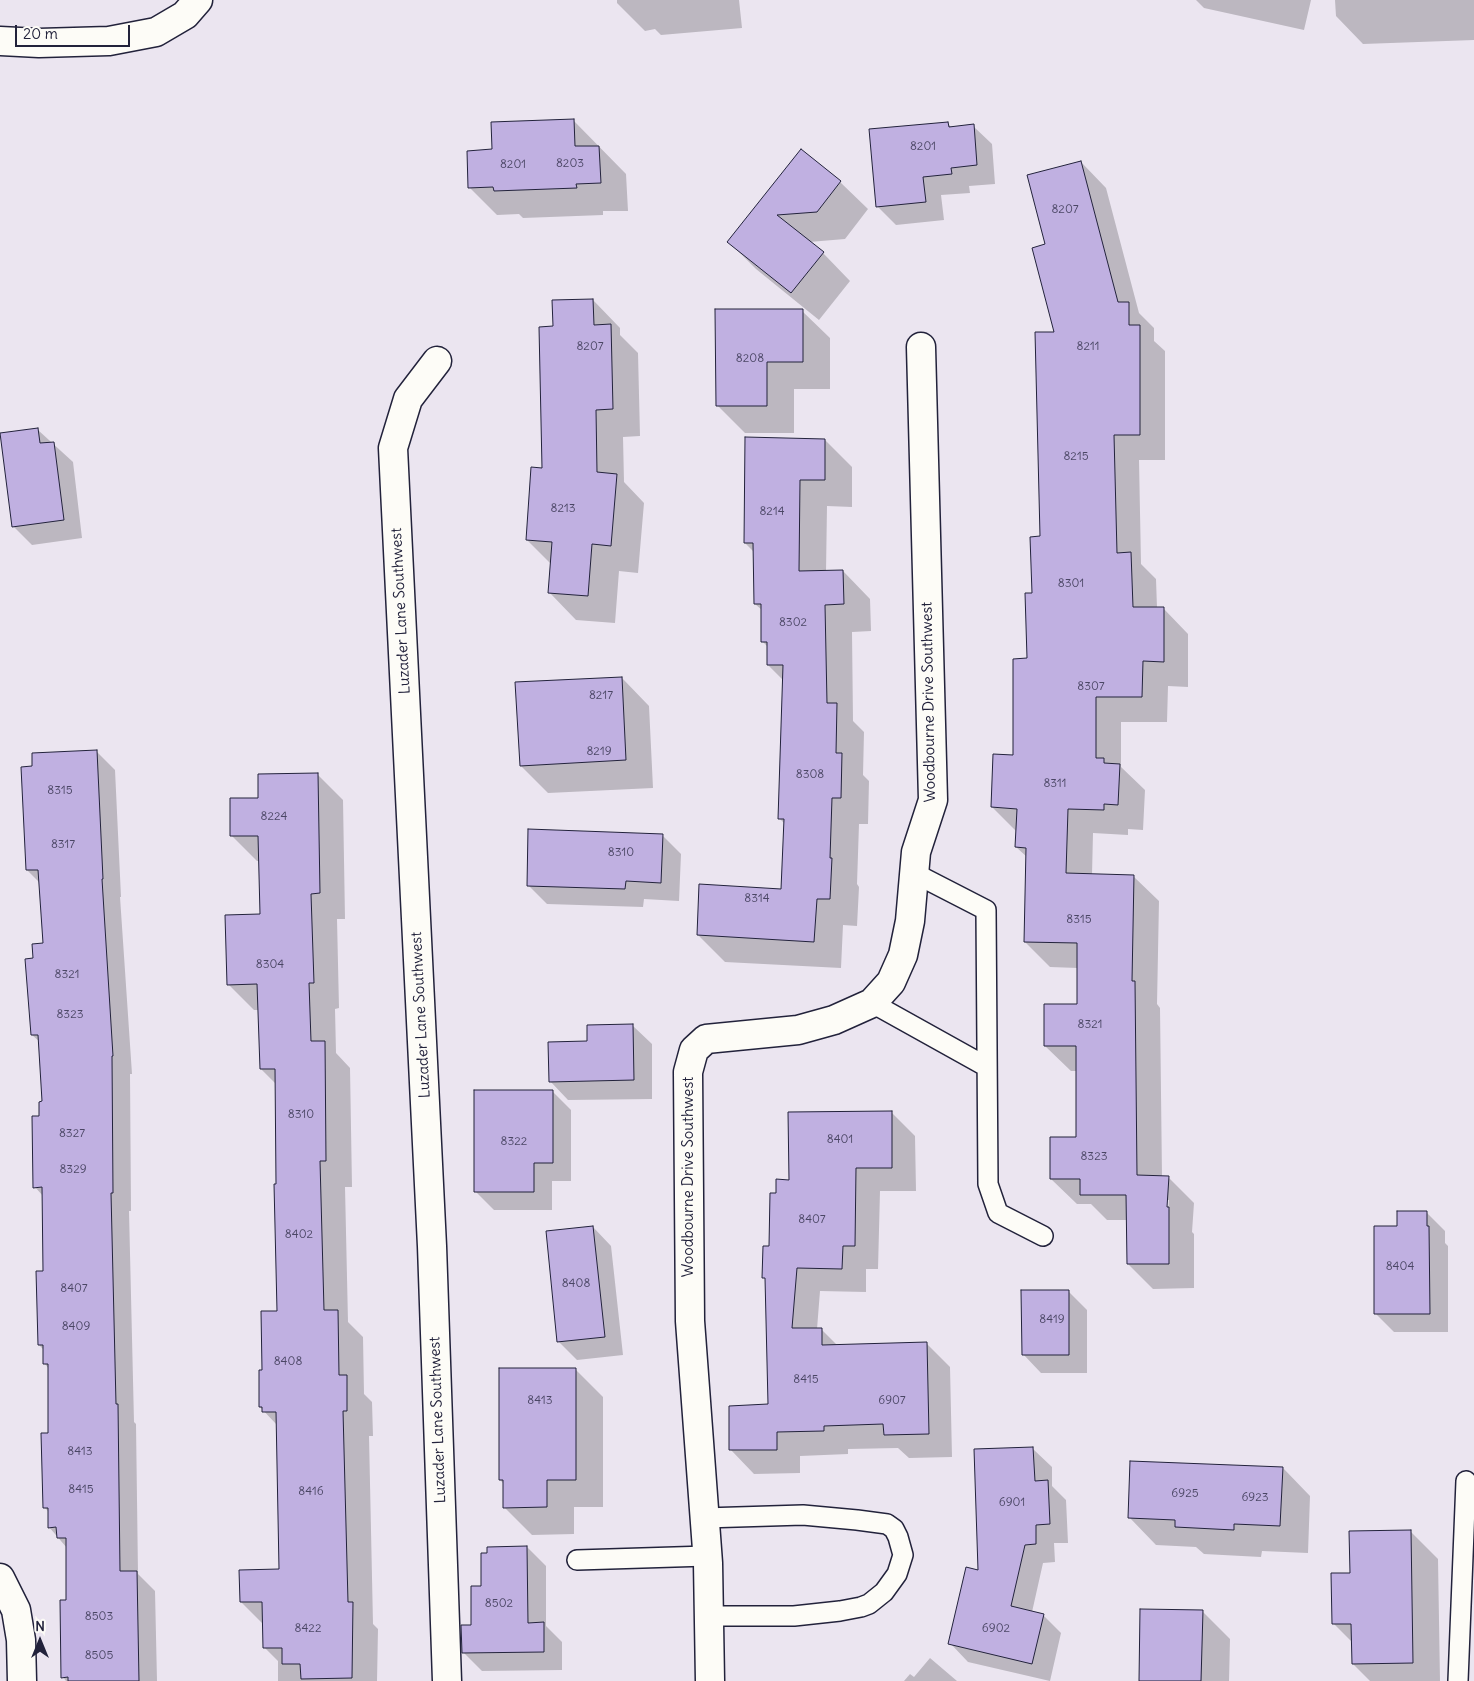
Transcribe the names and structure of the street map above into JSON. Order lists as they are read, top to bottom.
{
  "streets": {
    "street": ["Luzader Lane Southwest", "Woodbourne Drive Southwest"]
  },
  "house_numbers": [
    "8201",
    "8203",
    "8201",
    "8207",
    "8207",
    "8211",
    "8208",
    "8215",
    "8213",
    "8214",
    "8301",
    "8302",
    "8307",
    "8217",
    "8219",
    "8308",
    "8311",
    "8315",
    "8224",
    "8317",
    "8310",
    "8314",
    "8315",
    "8304",
    "8321",
    "8323",
    "8321",
    "8310",
    "8327",
    "8401",
    "8322",
    "8323",
    "8329",
    "8407",
    "8402",
    "8404",
    "8408",
    "8407",
    "8419",
    "8409",
    "8408",
    "8415",
    "8413",
    "6907",
    "8413",
    "8415",
    "8416",
    "6925",
    "6923",
    "6901",
    "8502",
    "8503",
    "8422",
    "6902",
    "8505"
  ],
  "scale_bar": "20 m",
  "north": "top"
}
